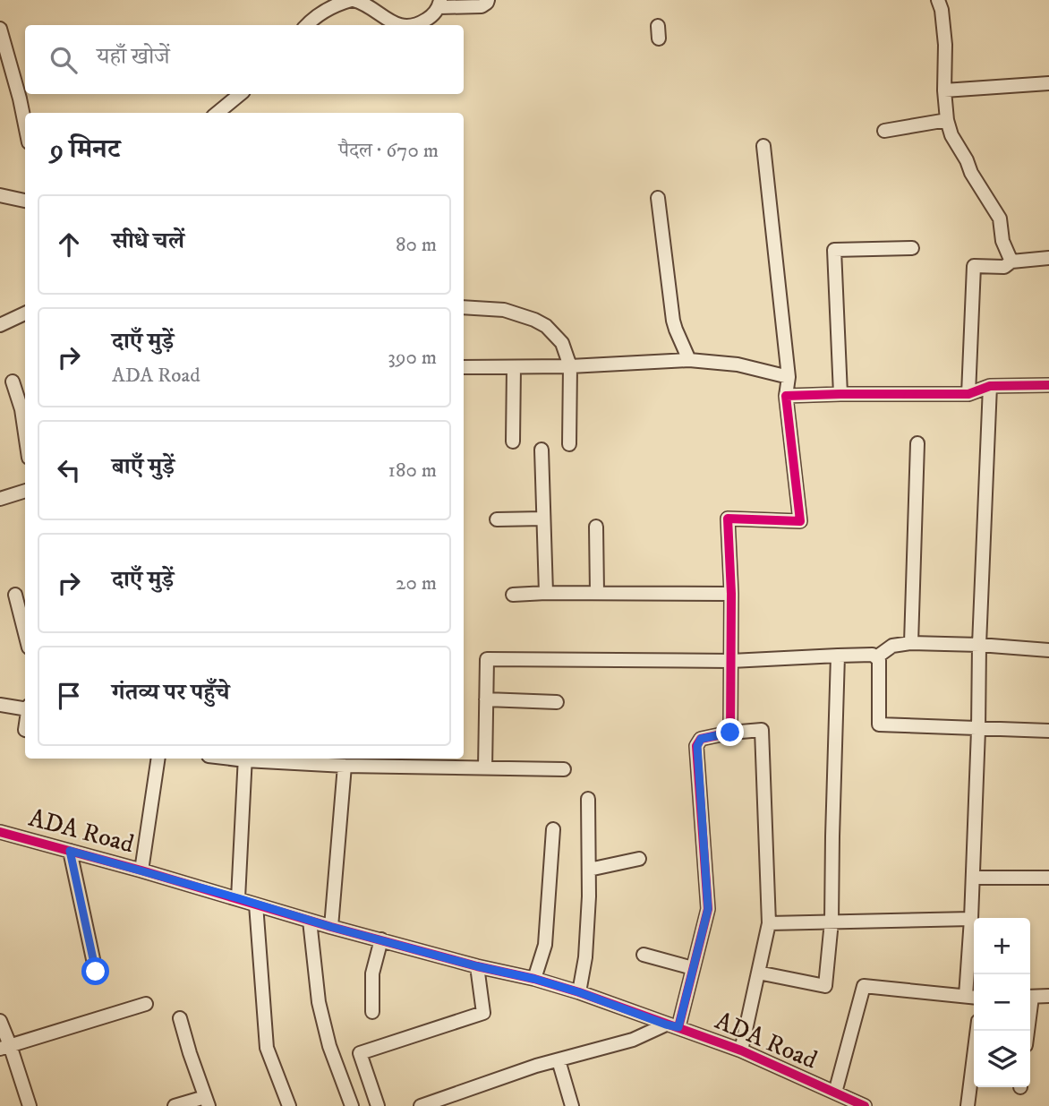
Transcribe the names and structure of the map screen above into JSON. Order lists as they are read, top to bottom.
{
  "streets": {
    "street": ["ADA Road"]
  },
  "page": {
    "search": "यहाँ खोजें",
    "heading": ["9 मिनट", "पैदल · 670 m"],
    "list": [
      ["सीधे चलें", "80 m"],
      ["दाएँ मुड़ें", "ADA Road", "390 m"],
      ["बाएँ मुड़ें", "180 m"],
      ["दाएँ मुड़ें", "20 m"],
      "गंतव्य पर पहुँचे"
    ],
    "map_buttons": ["+", "−"]
  }
}
